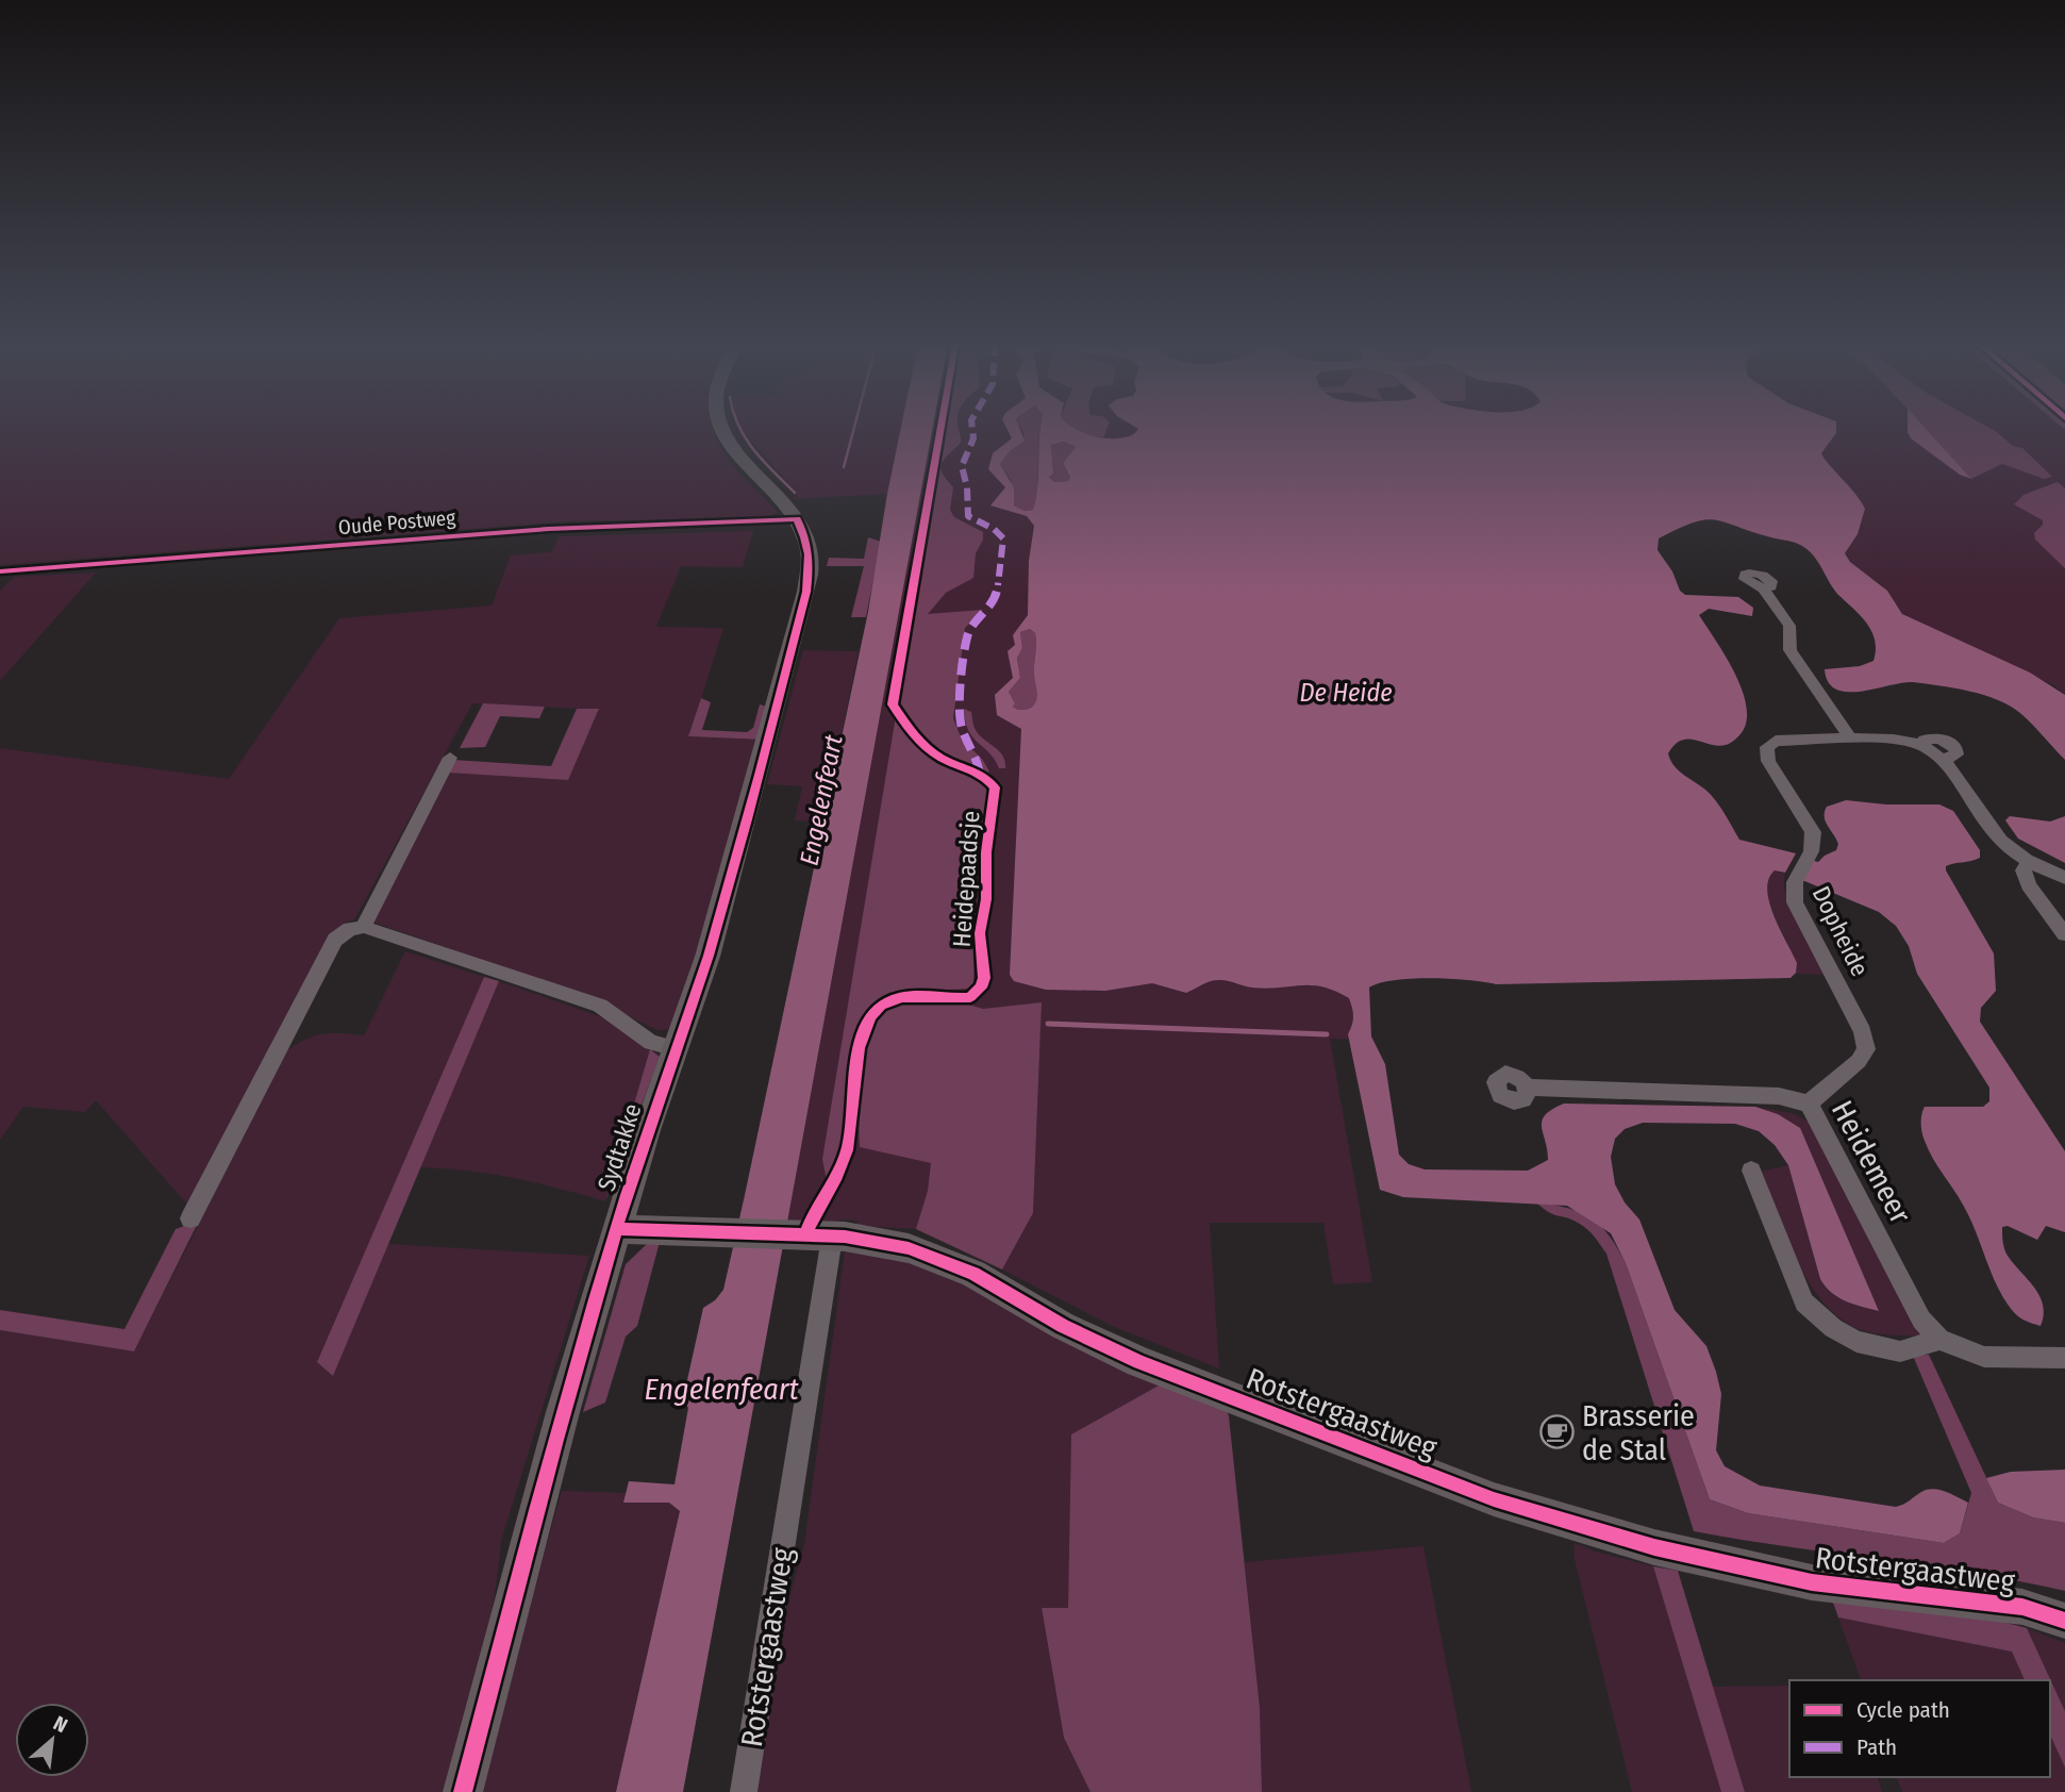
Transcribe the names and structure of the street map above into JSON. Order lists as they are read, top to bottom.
{
  "streets": {
    "street": [
      "Oude Postweg",
      "Dopheide",
      "Sydtakke",
      "Heidemeer",
      "Rotstergaastweg"
    ],
    "cycle path": ["Heidepaadsje"]
  },
  "crossings": [
    ["Oude Postweg", "Sydtakke"],
    ["Dopheide", "Heidemeer"],
    ["Sydtakke", "Rotstergaastweg"]
  ],
  "water": ["De Heide", "Engelenfeart"],
  "places": {
    "cafe": ["Brasserie de Stal"]
  },
  "legend": ["Cycle path", "Path"],
  "north": "top right"
}
